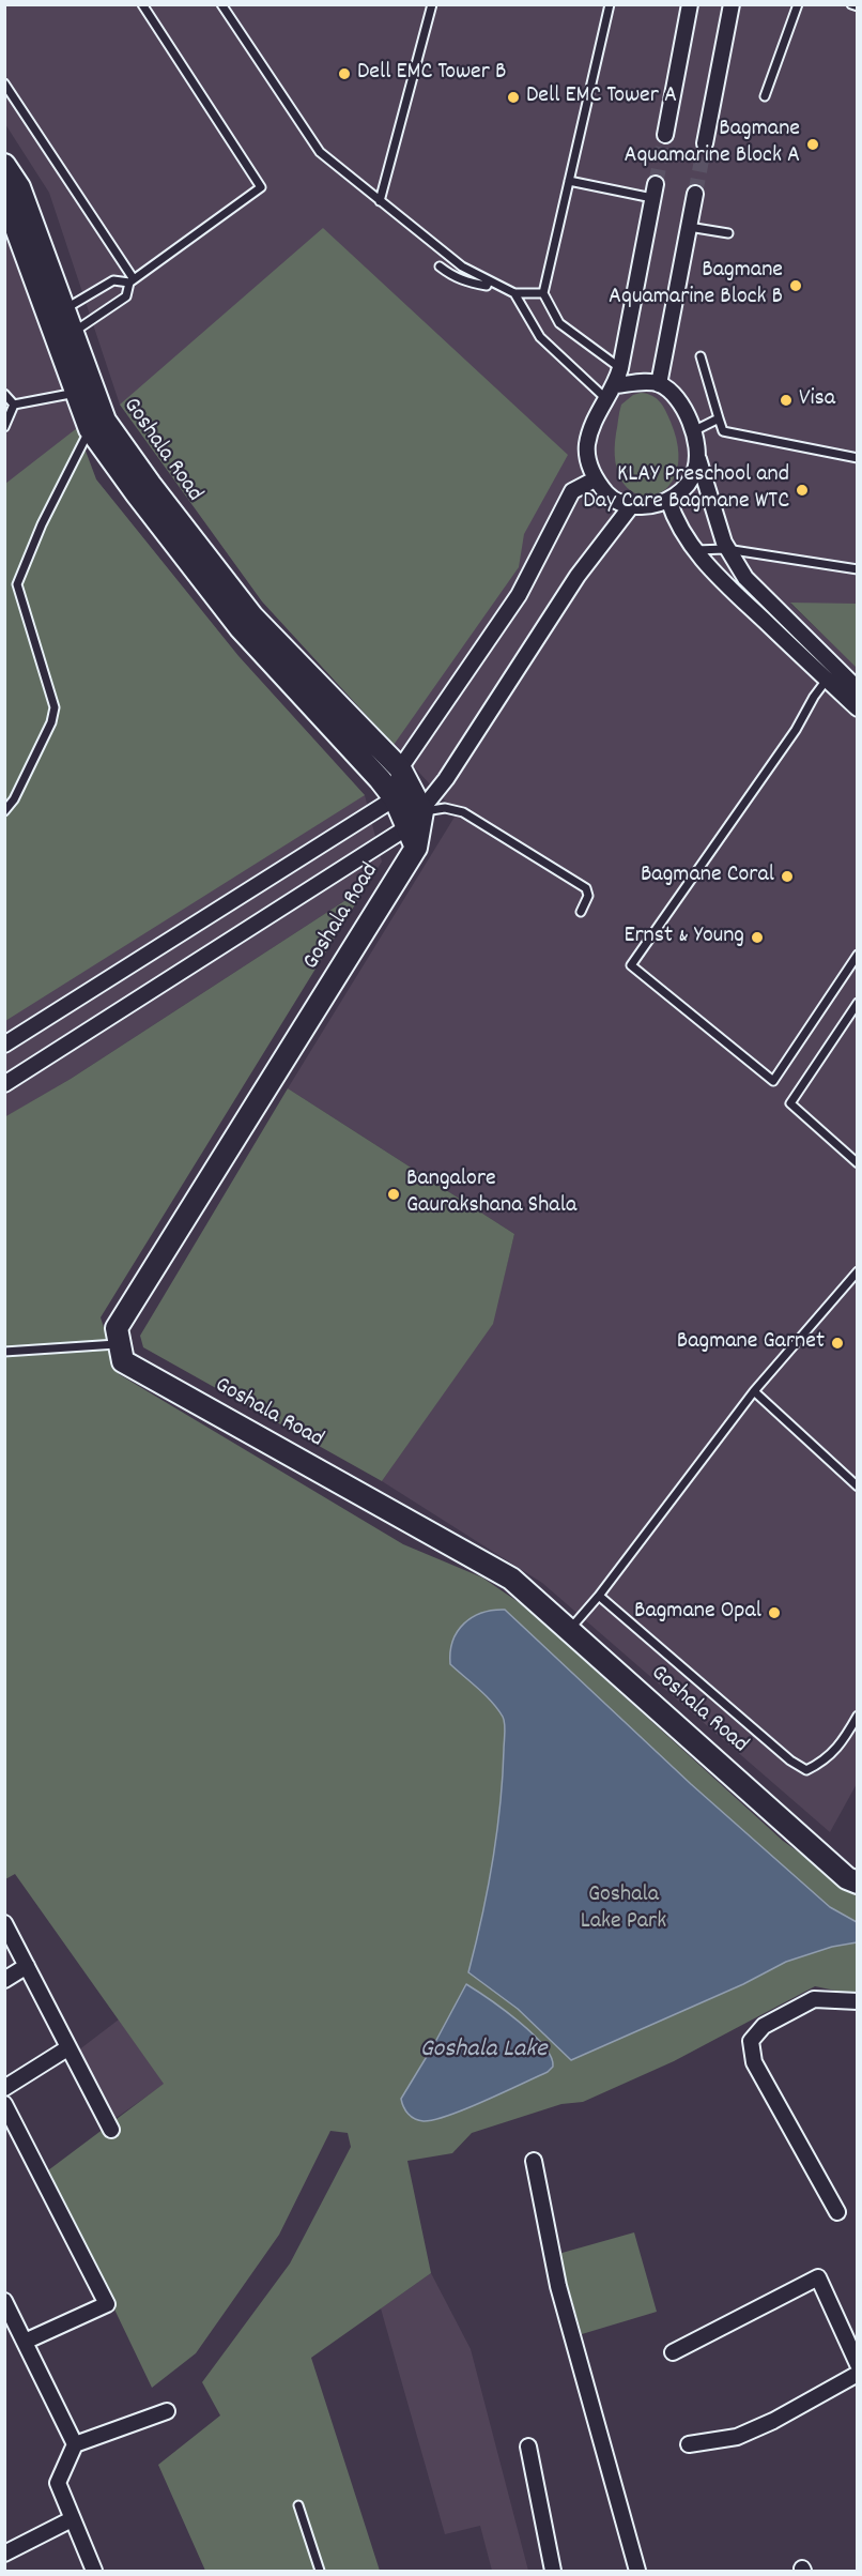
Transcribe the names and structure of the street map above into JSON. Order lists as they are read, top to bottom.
{
  "streets": {
    "street": ["Goshala Road"]
  },
  "water": ["Goshala Lake"],
  "parks": ["Goshala Lake Park"],
  "places": [
    "Dell EMC Tower B",
    "Dell EMC Tower A",
    "Bagmane Aquamarine Block A",
    "Bagmane Aquamarine Block B",
    "Visa",
    "KLAY Preschool and Day Care Bagmane WTC",
    "Bagmane Coral",
    "Ernst & Young",
    "Bangalore Gaurakshana Shala",
    "Bagmane Garnet",
    "Bagmane Opal"
  ]
}
